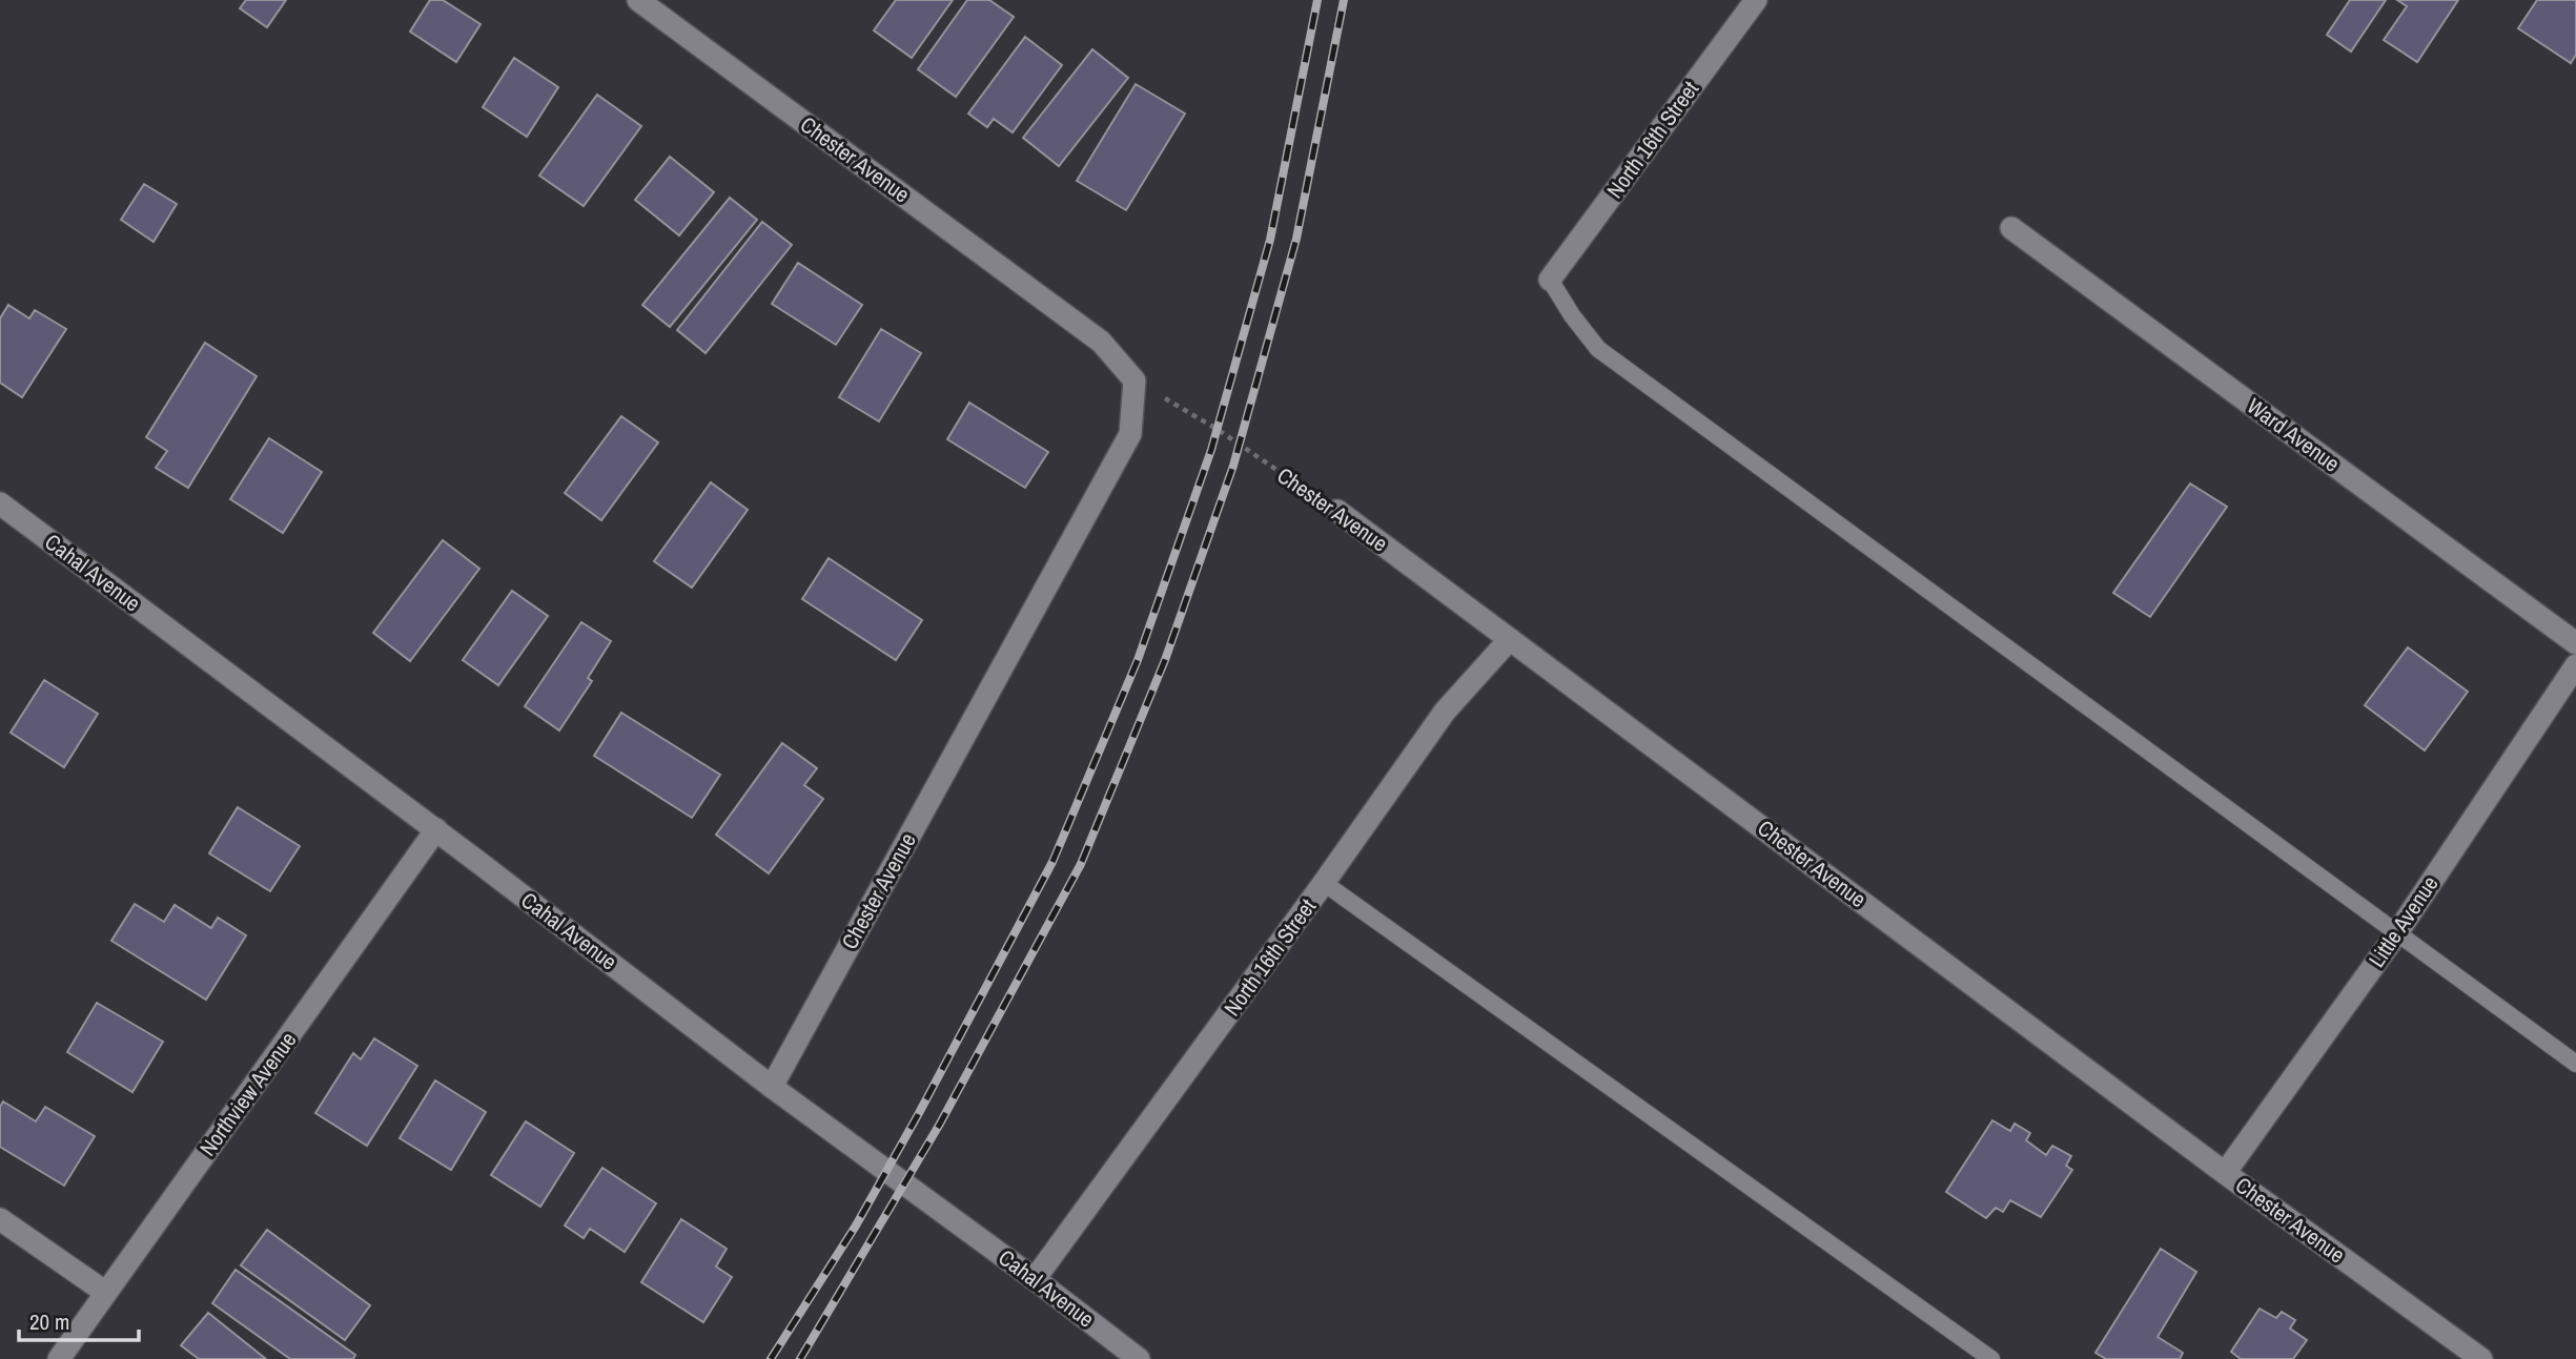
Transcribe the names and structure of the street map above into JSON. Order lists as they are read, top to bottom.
{
  "streets": {
    "street": [
      "North 16th Street",
      "Chester Avenue",
      "Ward Avenue",
      "Cahal Avenue",
      "Little Avenue",
      "Northview Avenue"
    ]
  },
  "crossings": [
    ["North 16th Street", "Chester Avenue"],
    ["North 16th Street", "Cahal Avenue"],
    ["Chester Avenue", "Cahal Avenue"],
    ["Chester Avenue", "Little Avenue"],
    ["Cahal Avenue", "Northview Avenue"]
  ],
  "scale_bar": "20 m"
}
